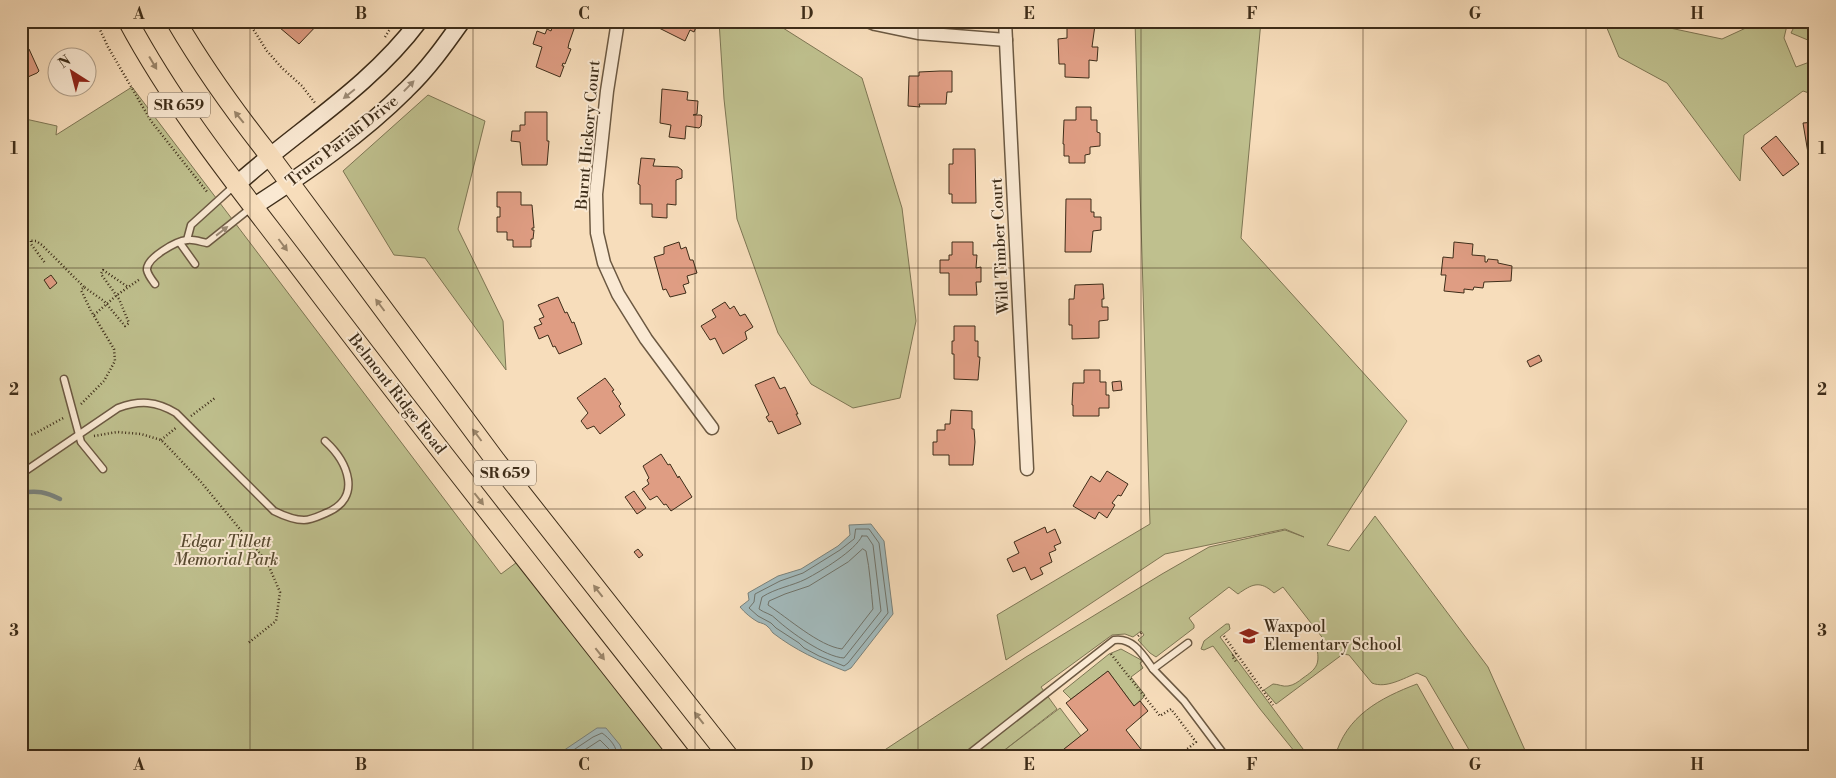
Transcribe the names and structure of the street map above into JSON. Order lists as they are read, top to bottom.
{
  "streets": {
    "main road": ["SR 659", "Belmont Ridge Road"],
    "street": ["Burnt Hickory Court", "Truro Parish Drive", "Wild Timber Court"]
  },
  "crossings": [
    ["SR 659", "Truro Parish Drive"],
    ["Truro Parish Drive", "Belmont Ridge Road"]
  ],
  "parks": ["Edgar Tillett Memorial Park"],
  "places": {
    "school or university": ["Waxpool Elementary School"]
  },
  "north": "top left",
  "grid": {
    "columns": [
      "A",
      "B",
      "C",
      "D",
      "E",
      "F",
      "G",
      "H"
    ],
    "rows": ["1", "2", "3"]
  }
}
